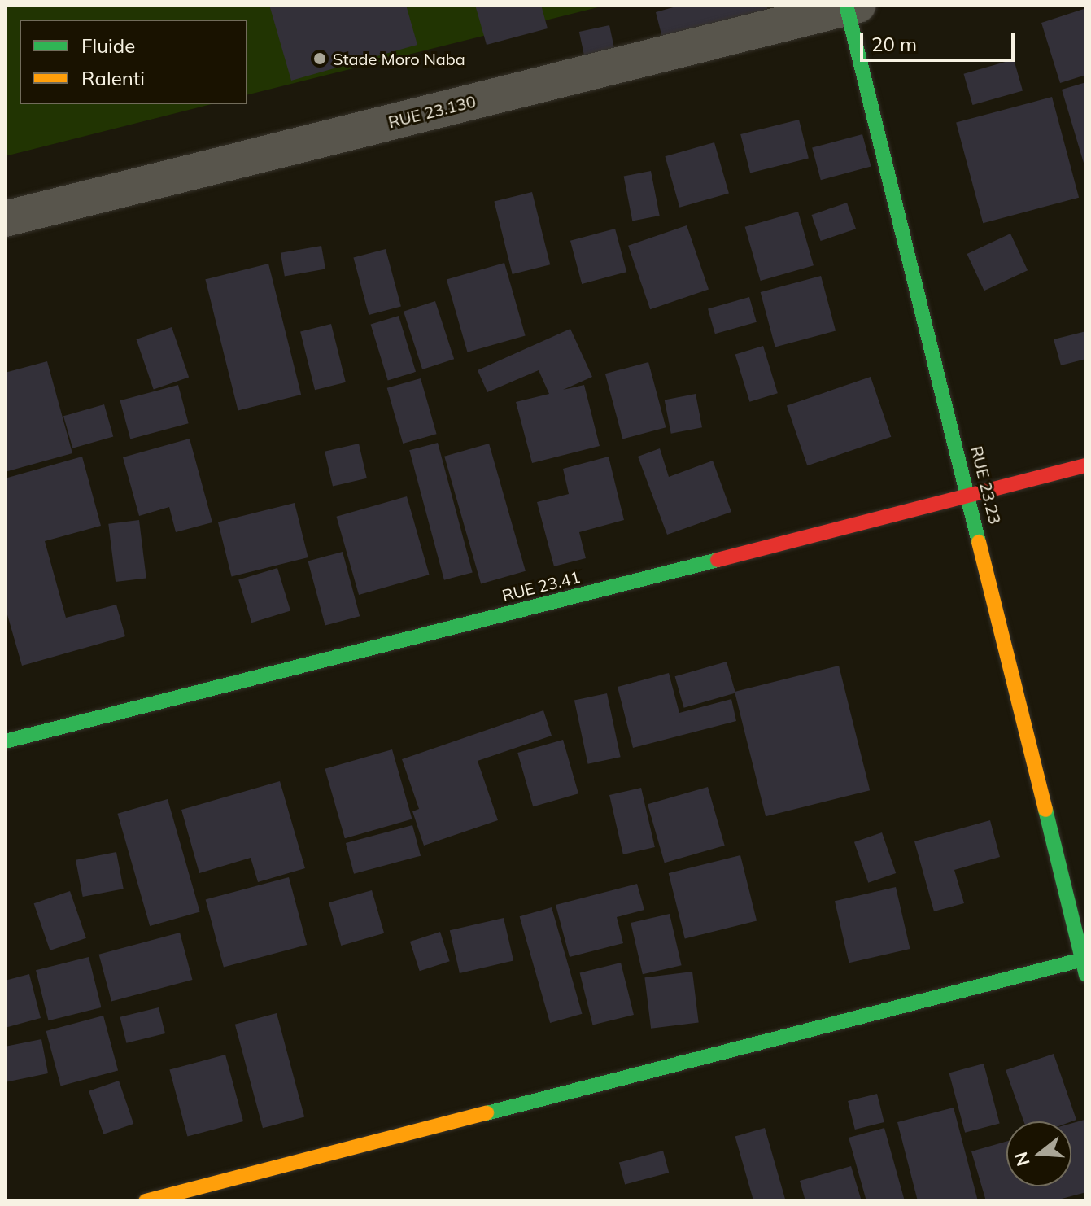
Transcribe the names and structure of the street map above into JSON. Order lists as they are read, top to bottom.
{
  "streets": {
    "street": ["RUE 23.130", "RUE 23.23", "RUE 23.41"]
  },
  "crossings": [
    ["RUE 23.130", "RUE 23.23"],
    ["RUE 23.23", "RUE 23.41"]
  ],
  "places": ["Stade Moro Naba"],
  "legend": ["Fluide", "Ralenti"],
  "scale_bar": "20 m",
  "north": "left"
}
